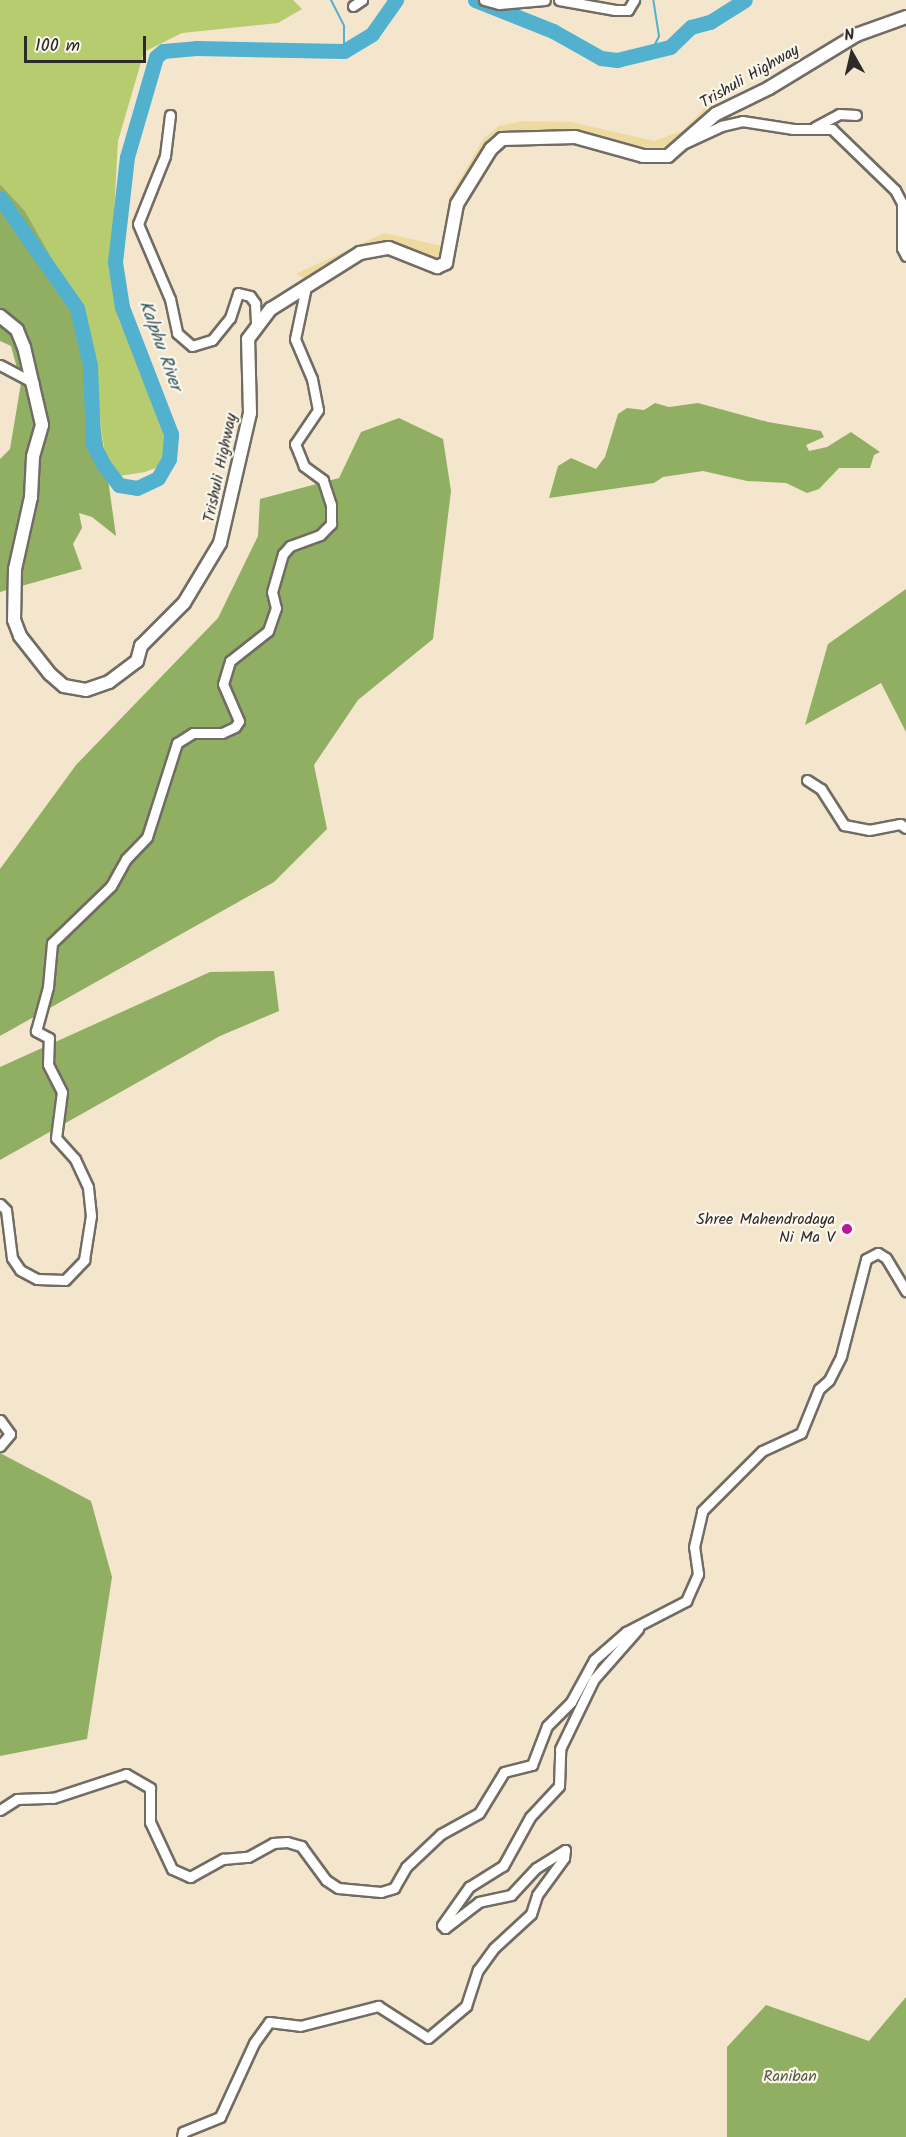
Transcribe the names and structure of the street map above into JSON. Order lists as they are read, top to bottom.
{
  "streets": {
    "street": ["Trishuli Highway"]
  },
  "water": ["Kalphu River"],
  "parks": ["Raniban"],
  "places": ["Shree Mahendrodaya Ni Ma V"],
  "scale_bar": "100 m",
  "north": "top"
}
